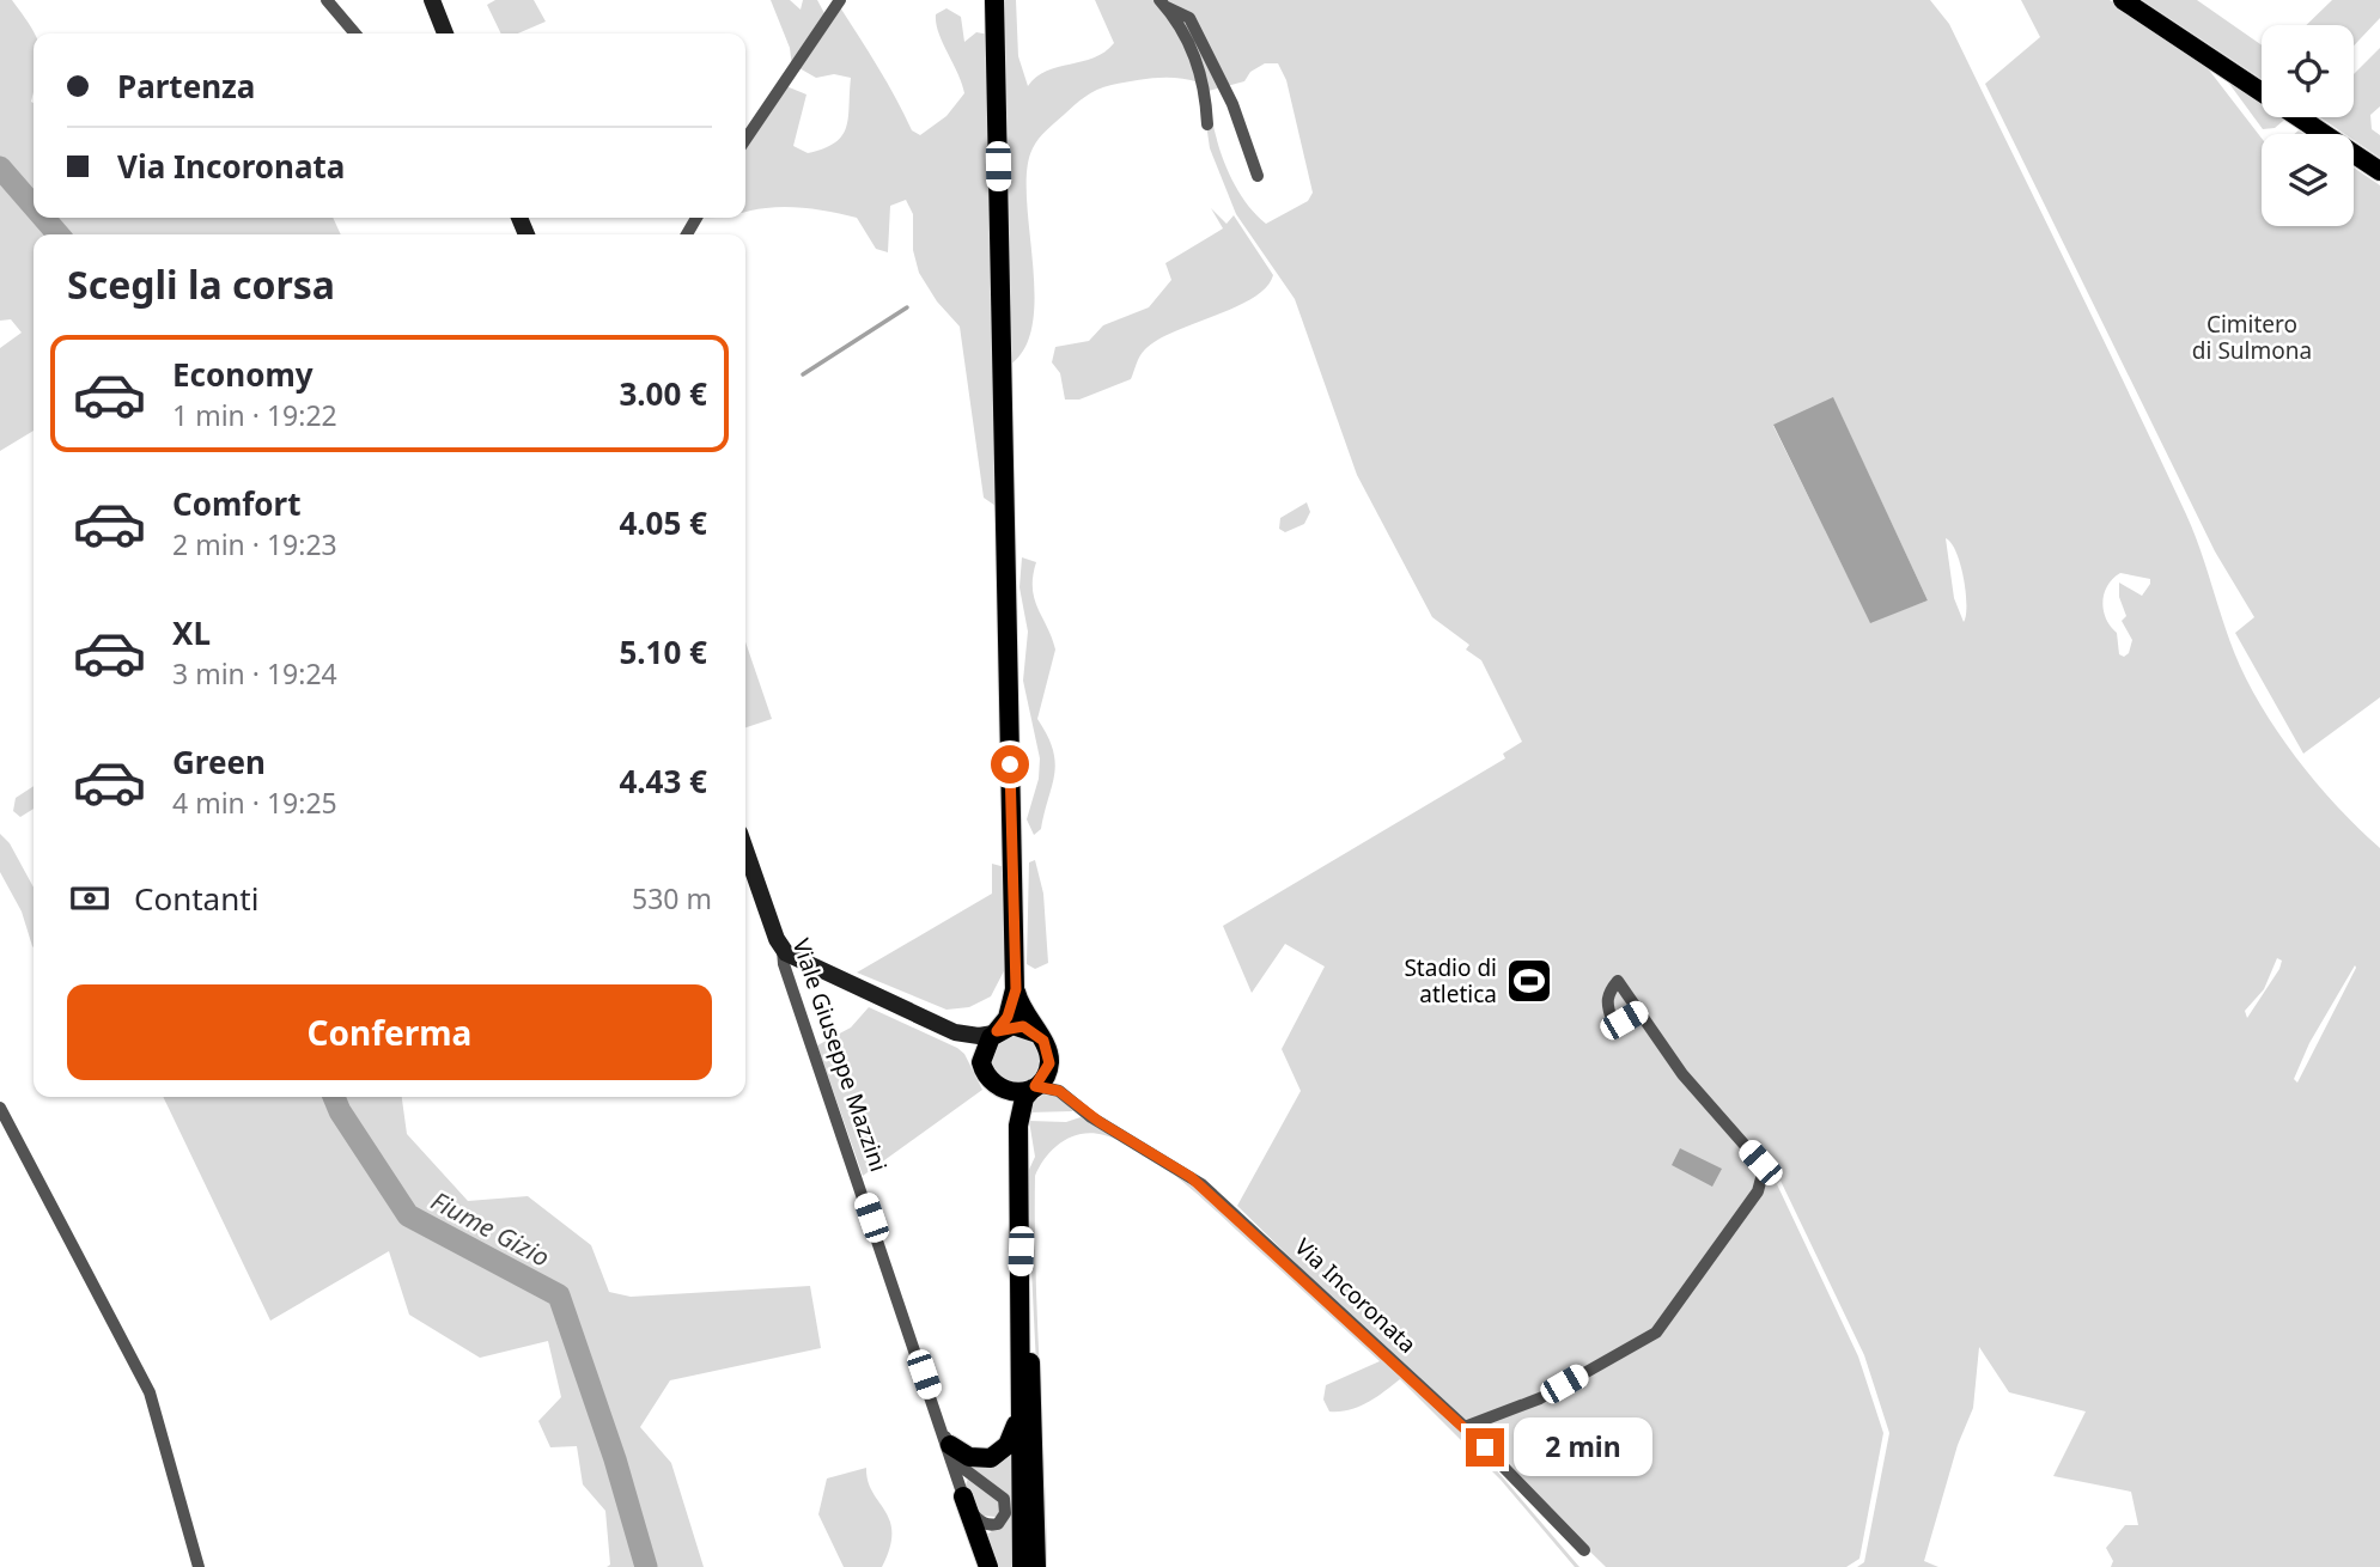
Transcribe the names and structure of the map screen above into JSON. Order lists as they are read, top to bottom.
{
  "streets": {
    "main road": ["Viale Giuseppe Mazzini"],
    "street": ["Via Incoronata"]
  },
  "water": ["Fiume Gizio"],
  "parks": ["Cimitero di Sulmona"],
  "places": {
    "sports": ["Stadio di atletica"]
  },
  "page": {
    "banner": ["Partenza", "Via Incoronata"],
    "heading": "Scegli la corsa",
    "list": [
      {
        "name": "Economy",
        "note": "1 min · 19:22",
        "value": "3.00 €"
      },
      {
        "name": "Comfort",
        "note": "2 min · 19:23",
        "value": "4.05 €"
      },
      {
        "name": "XL",
        "note": "3 min · 19:24",
        "value": "5.10 €"
      },
      {
        "name": "Green",
        "note": "4 min · 19:25",
        "value": "4.43 €"
      }
    ],
    "pay": ["Contanti", "530 m"],
    "buttons": "Conferma",
    "bubble": "2 min"
  }
}
